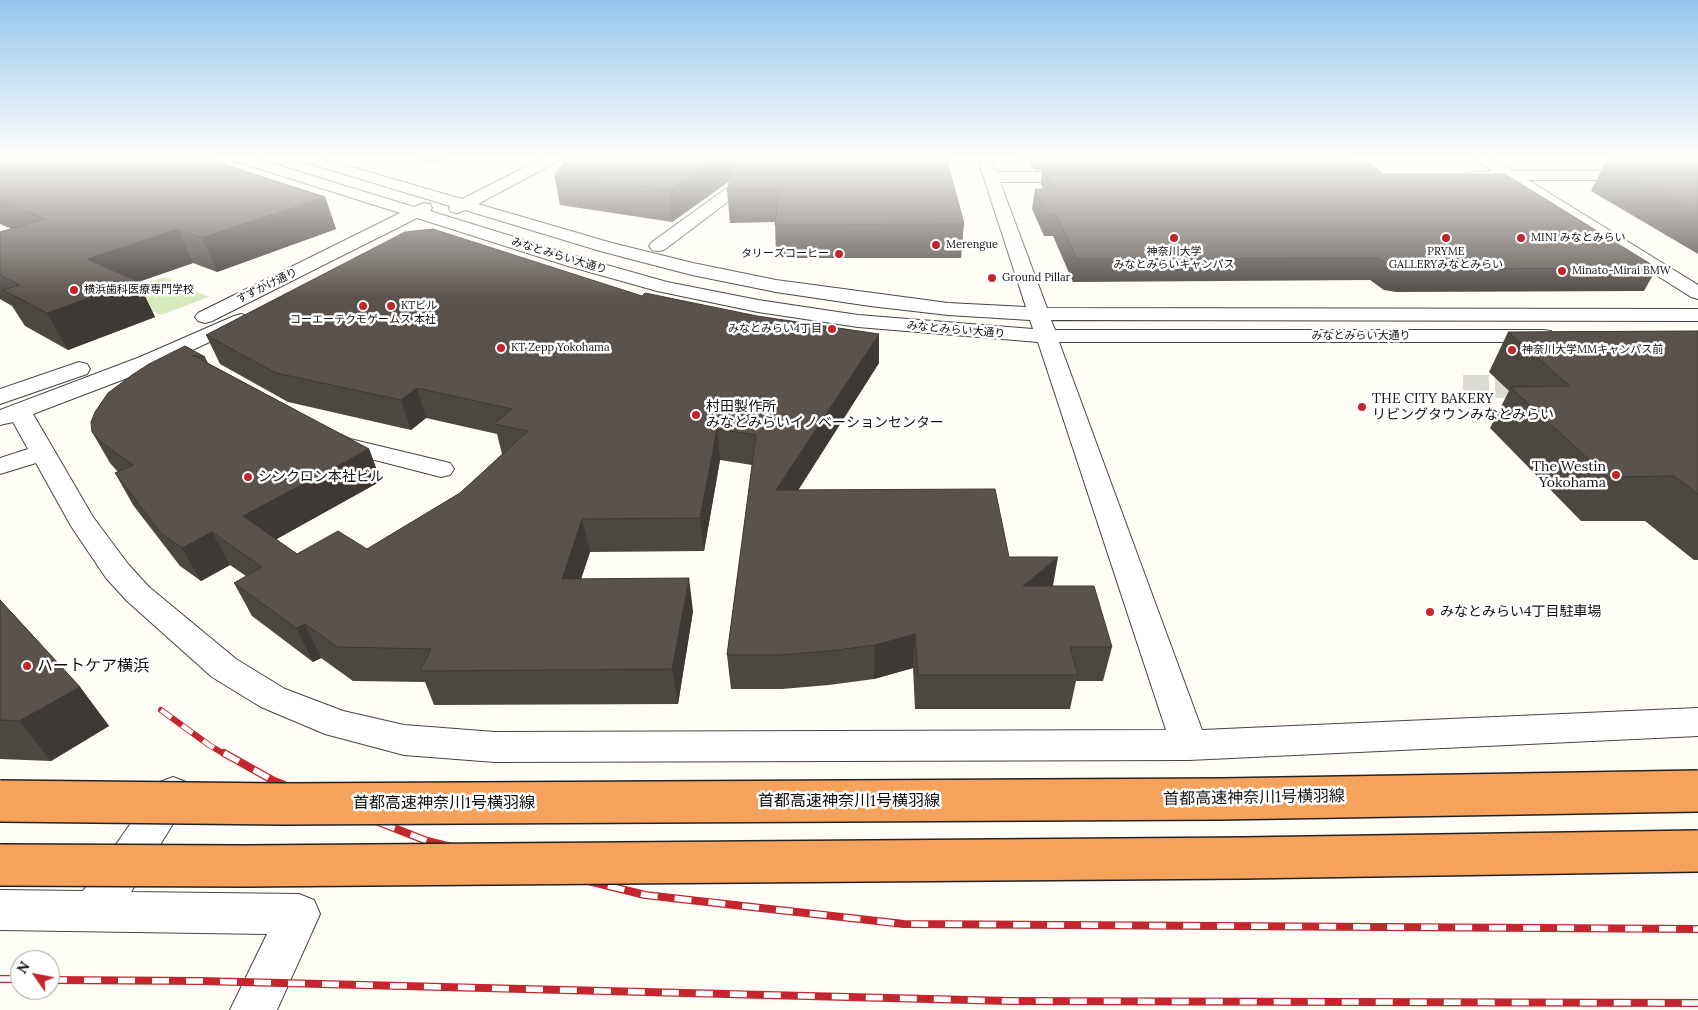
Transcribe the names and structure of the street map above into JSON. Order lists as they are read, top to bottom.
{
  "streets": {
    "highway": ["首都高速神奈川1号横羽線"],
    "street": ["みなとみらい大通り", "すずかけ通り"]
  },
  "crossings": [
    ["みなとみらい大通り", "すずかけ通り"]
  ],
  "places": [
    "神奈川大学 みなとみらいキャンパス",
    "PRYME GALLERYみなとみらい",
    "MINI みなとみらい",
    "Merengue",
    "タリーズコーヒー",
    "Minato-Mirai BMW",
    "Ground Pillar",
    "横浜歯科医療専門学校",
    "コーエーテクモゲームス 本社",
    "KTビル",
    "みなとみらい4丁目",
    "KT Zepp Yokohama",
    "神奈川大学MMキャンパス前",
    "THE CITY BAKERY リビングタウンみなとみらい",
    "村田製作所 みなとみらいイノベーションセンター",
    "The Westin Yokohama",
    "シンクロン本社ビル",
    "みなとみらい4丁目駐車場",
    "ハートケア横浜"
  ],
  "north": "top left"
}
